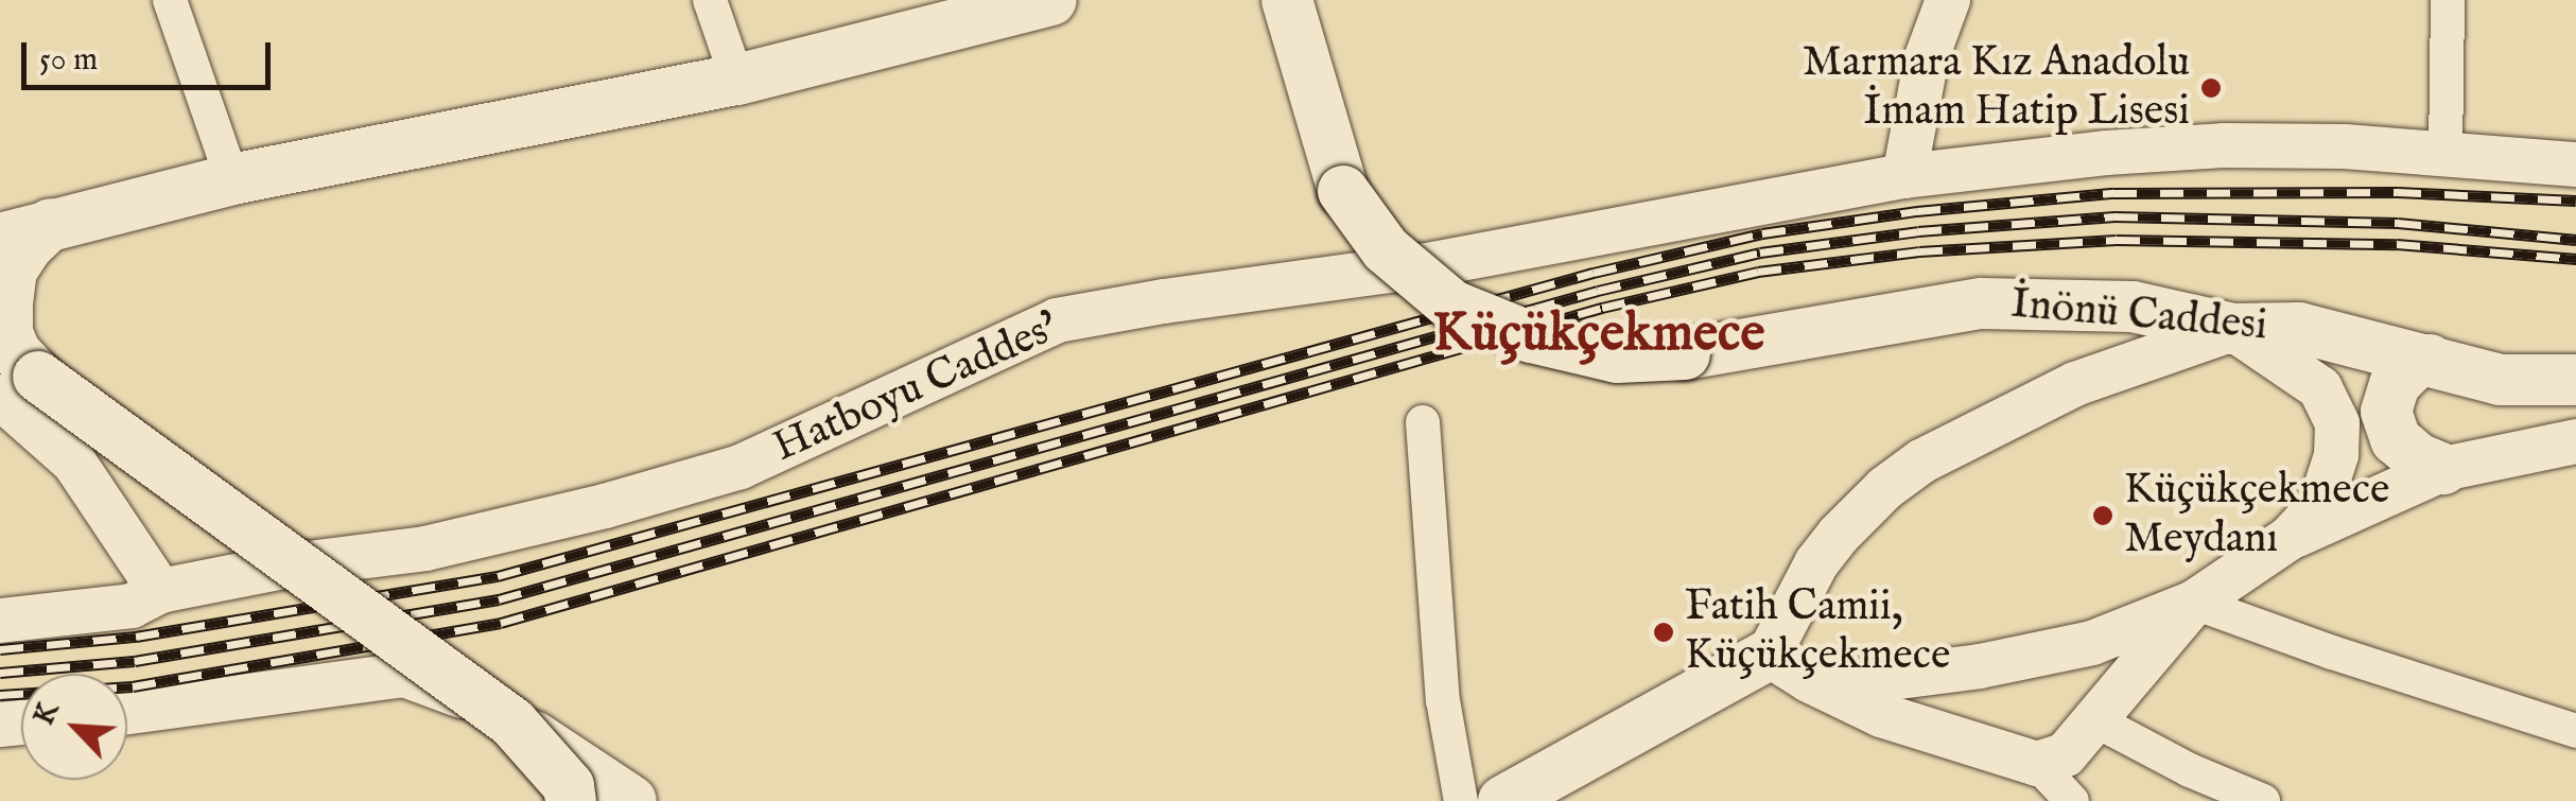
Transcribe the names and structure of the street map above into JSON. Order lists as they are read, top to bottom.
{
  "streets": {
    "main road": ["İnönü Caddesi"],
    "street": ["Hatboyu Caddes'"]
  },
  "districts": ["Küçükçekmece"],
  "places": ["Marmara Kız Anadolu İmam Hatip Lisesi", "Küçükçekmece Meydanı", "Fatih Camii, Küçükçekmece"],
  "scale_bar": "50 m",
  "north": "top left"
}
